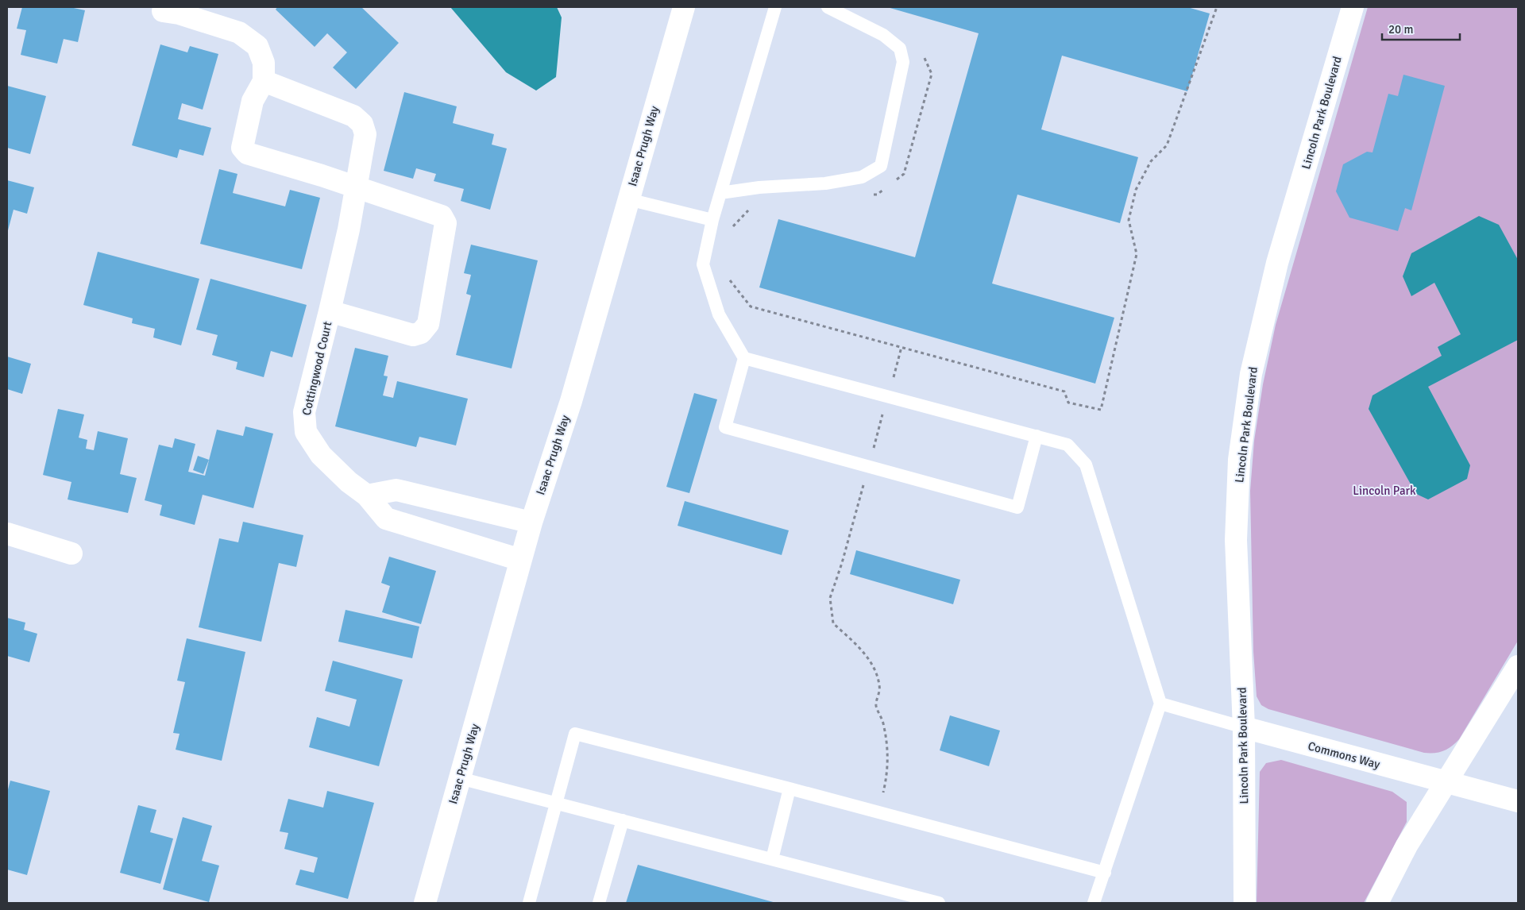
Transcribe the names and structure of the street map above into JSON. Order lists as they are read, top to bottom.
{
  "streets": {
    "street": [
      "Lincoln Park Boulevard",
      "Isaac Prugh Way",
      "Cottingwood Court",
      "Commons Way"
    ]
  },
  "crossings": [
    ["Lincoln Park Boulevard", "Commons Way"],
    ["Isaac Prugh Way", "Cottingwood Court"]
  ],
  "parks": ["Lincoln Park"],
  "scale_bar": "20 m"
}
